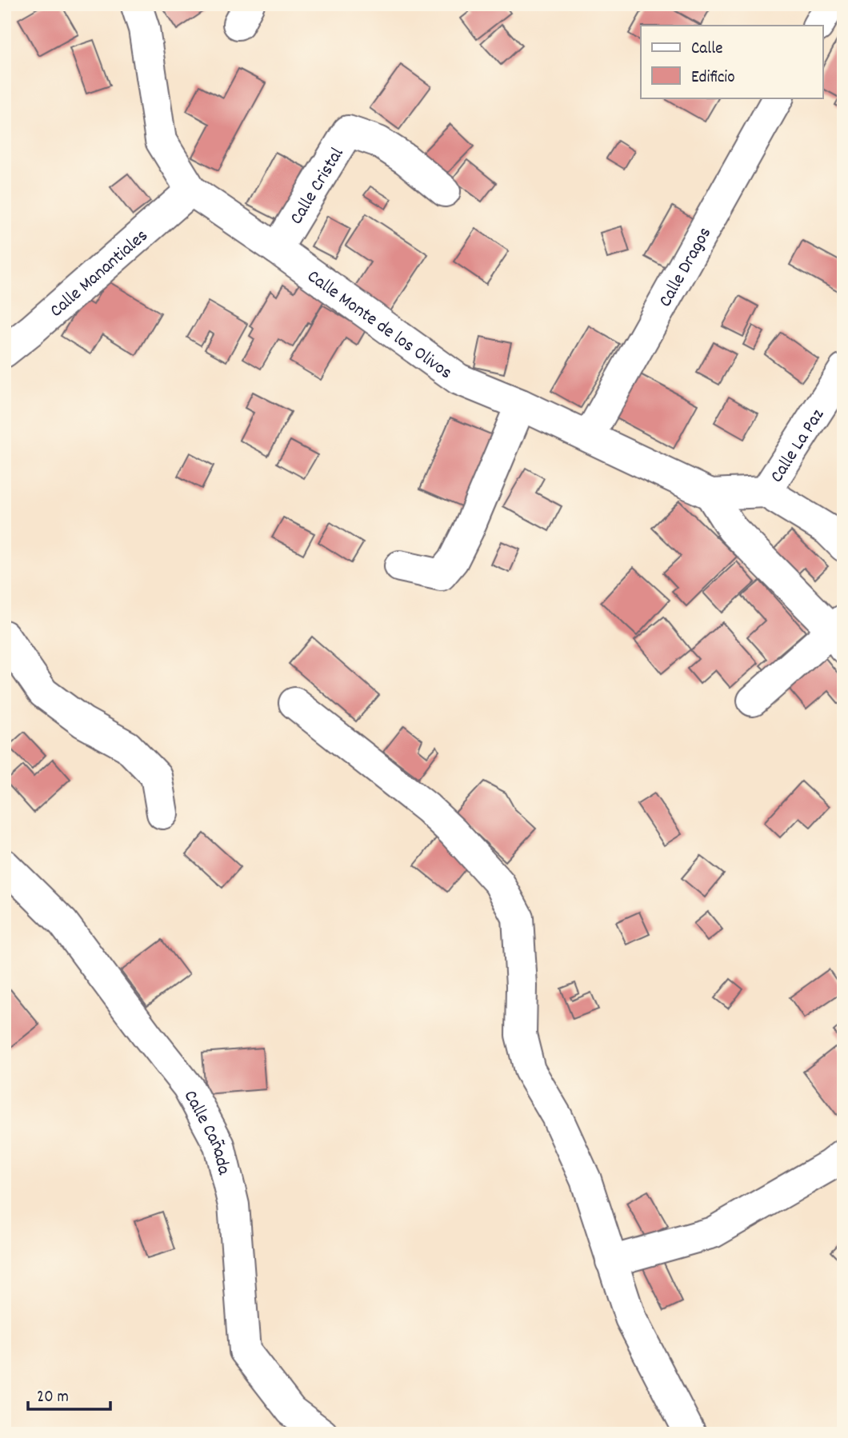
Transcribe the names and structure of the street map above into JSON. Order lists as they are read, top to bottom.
{
  "streets": {
    "street": [
      "Calle Cristal",
      "Calle Dragos",
      "Calle Manantiales",
      "Calle Monte de los Olivos",
      "Calle La Paz",
      "Calle Cañada"
    ]
  },
  "crossings": [
    ["Calle Cristal", "Calle Monte de los Olivos"],
    ["Calle Dragos", "Calle Monte de los Olivos"],
    ["Calle Manantiales", "Calle Monte de los Olivos"],
    ["Calle Monte de los Olivos", "Calle La Paz"]
  ],
  "legend": ["Calle", "Edificio"],
  "scale_bar": "20 m"
}
